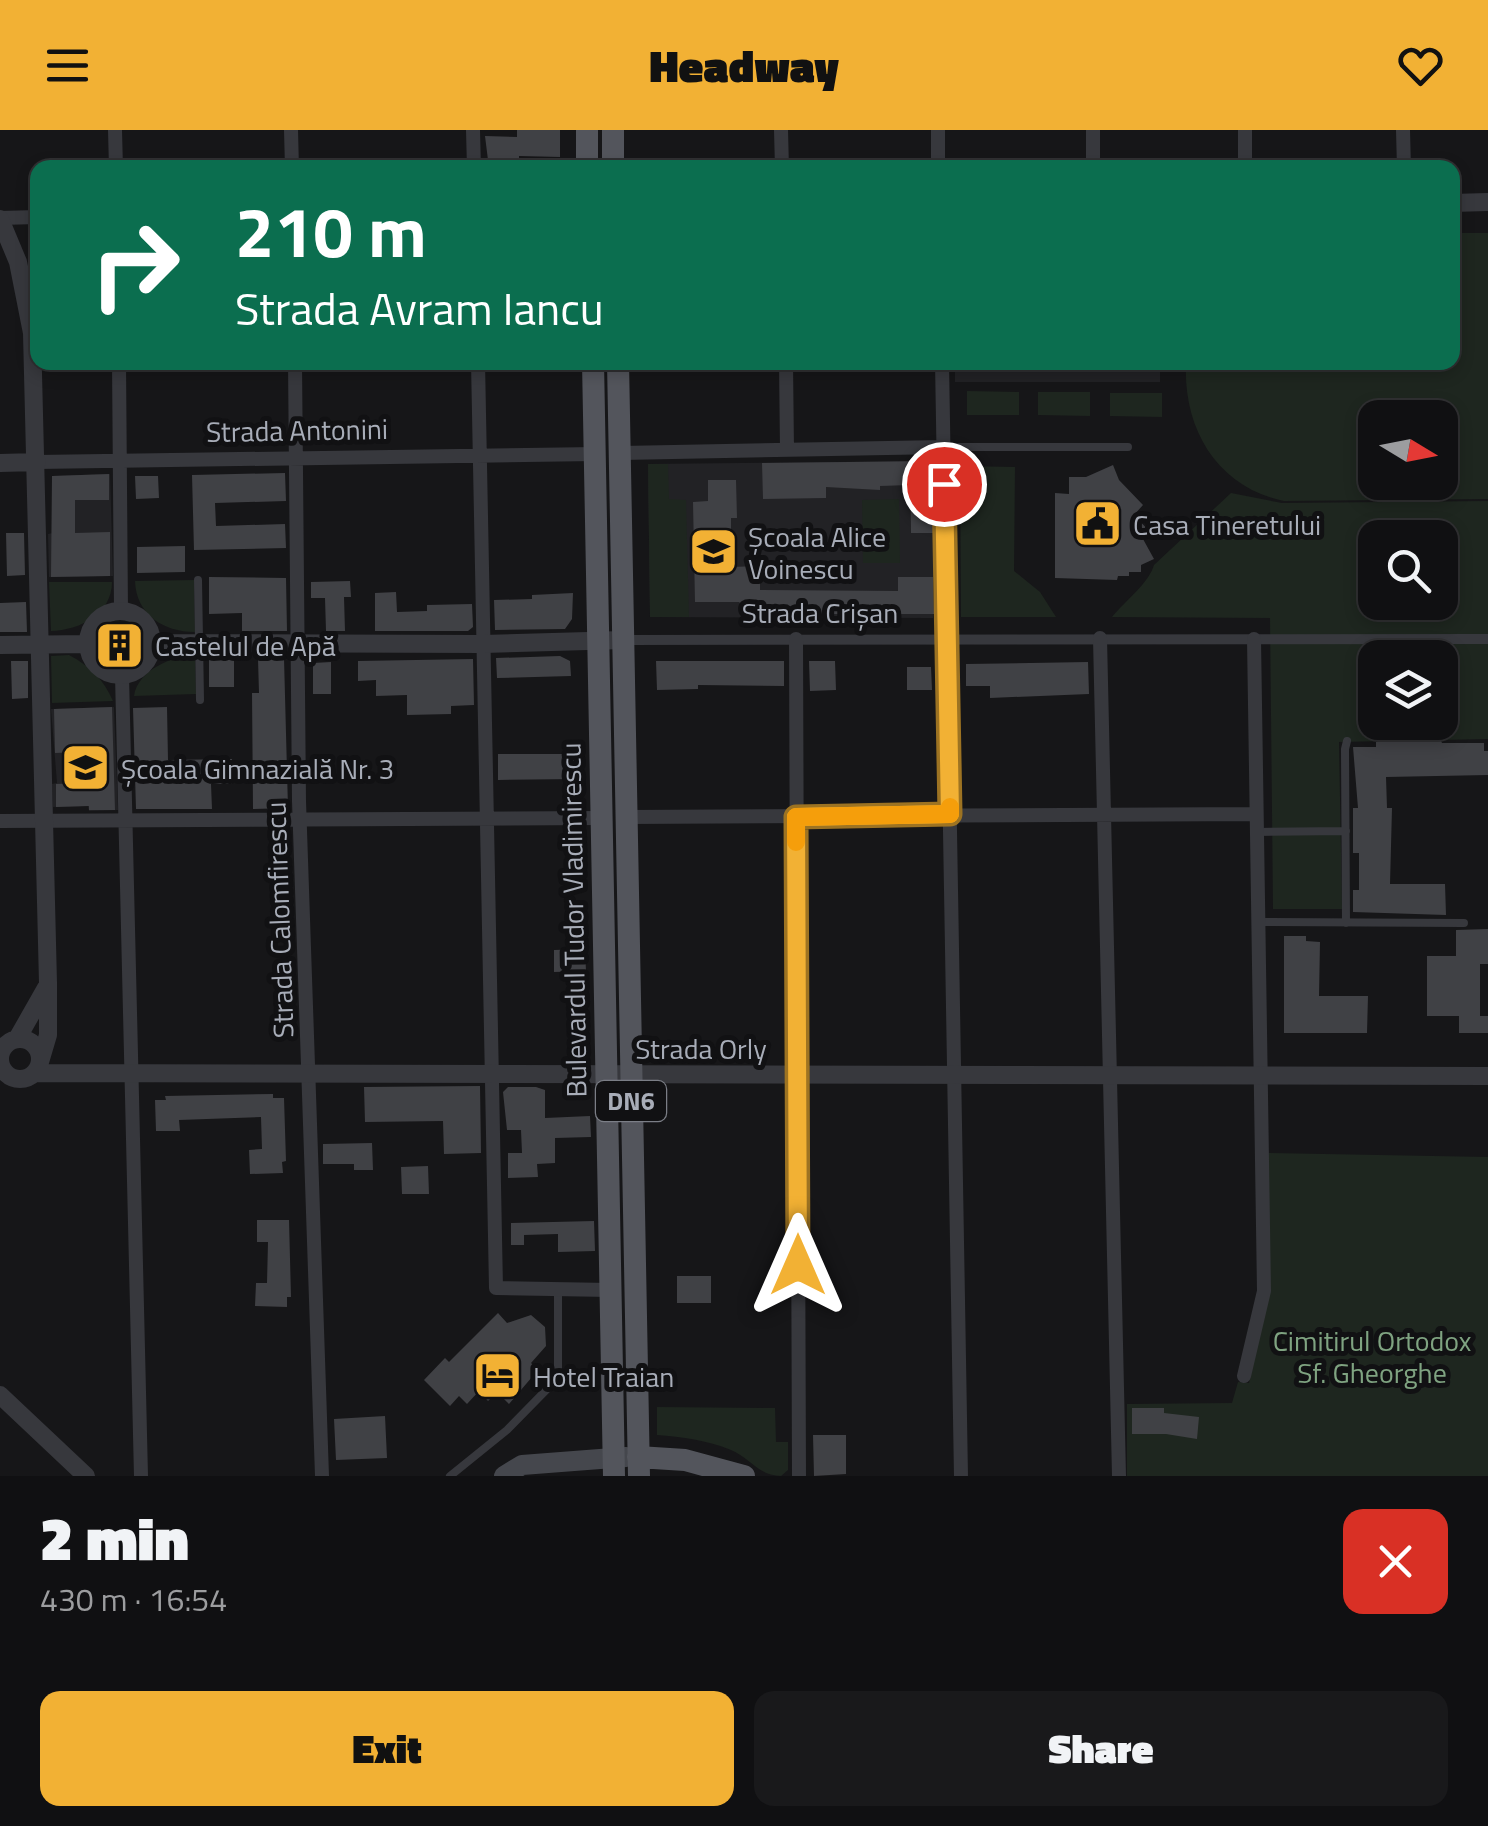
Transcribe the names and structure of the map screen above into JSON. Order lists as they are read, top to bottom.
{
  "streets": {
    "main road": ["Bulevardul Tudor Vladimirescu", "DN6"],
    "street": [
      "Strada Antonini",
      "Strada Crișan",
      "Strada Calomfirescu",
      "Strada Orly"
    ]
  },
  "crossings": [
    ["Strada Antonini", "Strada Calomfirescu"],
    ["Strada Antonini", "Bulevardul Tudor Vladimirescu"],
    ["Strada Crișan", "Strada Calomfirescu"],
    ["Strada Crișan", "Bulevardul Tudor Vladimirescu"],
    ["Strada Calomfirescu", "Strada Orly"],
    ["Bulevardul Tudor Vladimirescu", "Strada Orly"]
  ],
  "parks": ["Cimitirul Ortodox Sf. Gheorghe"],
  "places": {
    "public building": ["Casa Tineretului"],
    "school or university": ["Școala Alice Voinescu", "Școala Gimnazială Nr. 3"],
    "building": ["Castelul de Apă"],
    "hotel": ["Hotel Traian"]
  },
  "north": "right",
  "page": {
    "header": "Headway",
    "turn": ["210 m", "Strada Avram Iancu"],
    "heading": ["2 min", "430 m · 16:54"],
    "buttons": ["Exit", "Share"]
  }
}
